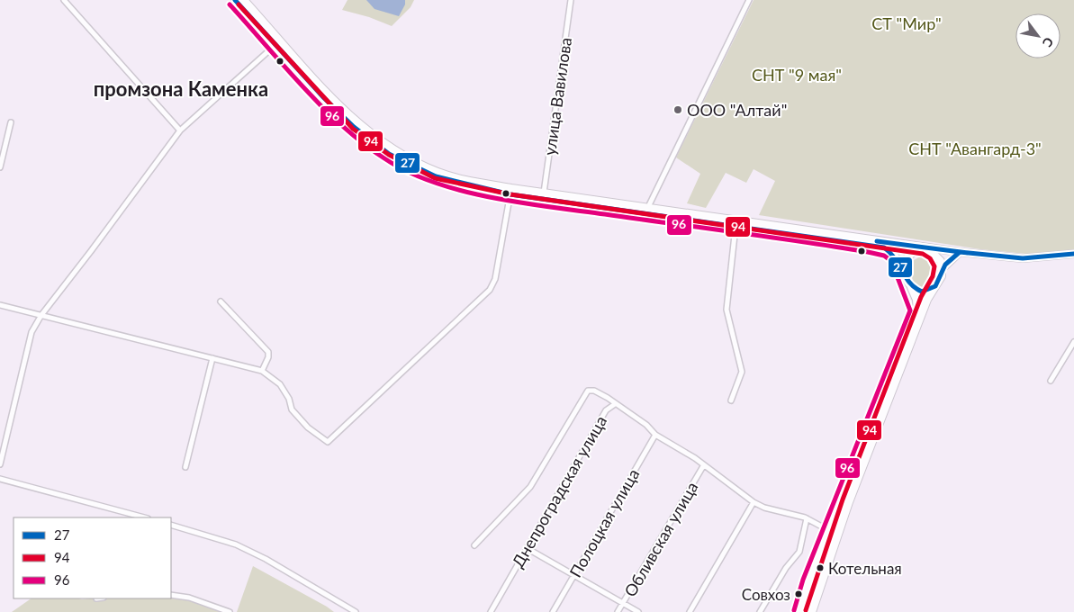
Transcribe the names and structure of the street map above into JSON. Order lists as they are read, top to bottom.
{
  "streets": {
    "street": [
      "улица Вавилова",
      "Днепроградская улица",
      "Полоцкая улица",
      "Обливская улица"
    ]
  },
  "districts": ["промзона Каменка"],
  "parks": ["СТ \"Мир\"", "СНТ \"9 мая\"", "СНТ \"Авангард-3\""],
  "places": ["ООО \"Алтай\"", "Котельная", "Совхоз"],
  "lines": ["transit line 27", "transit line 94", "transit line 96"],
  "legend": ["27", "94", "96"],
  "north": "bottom right"
}
